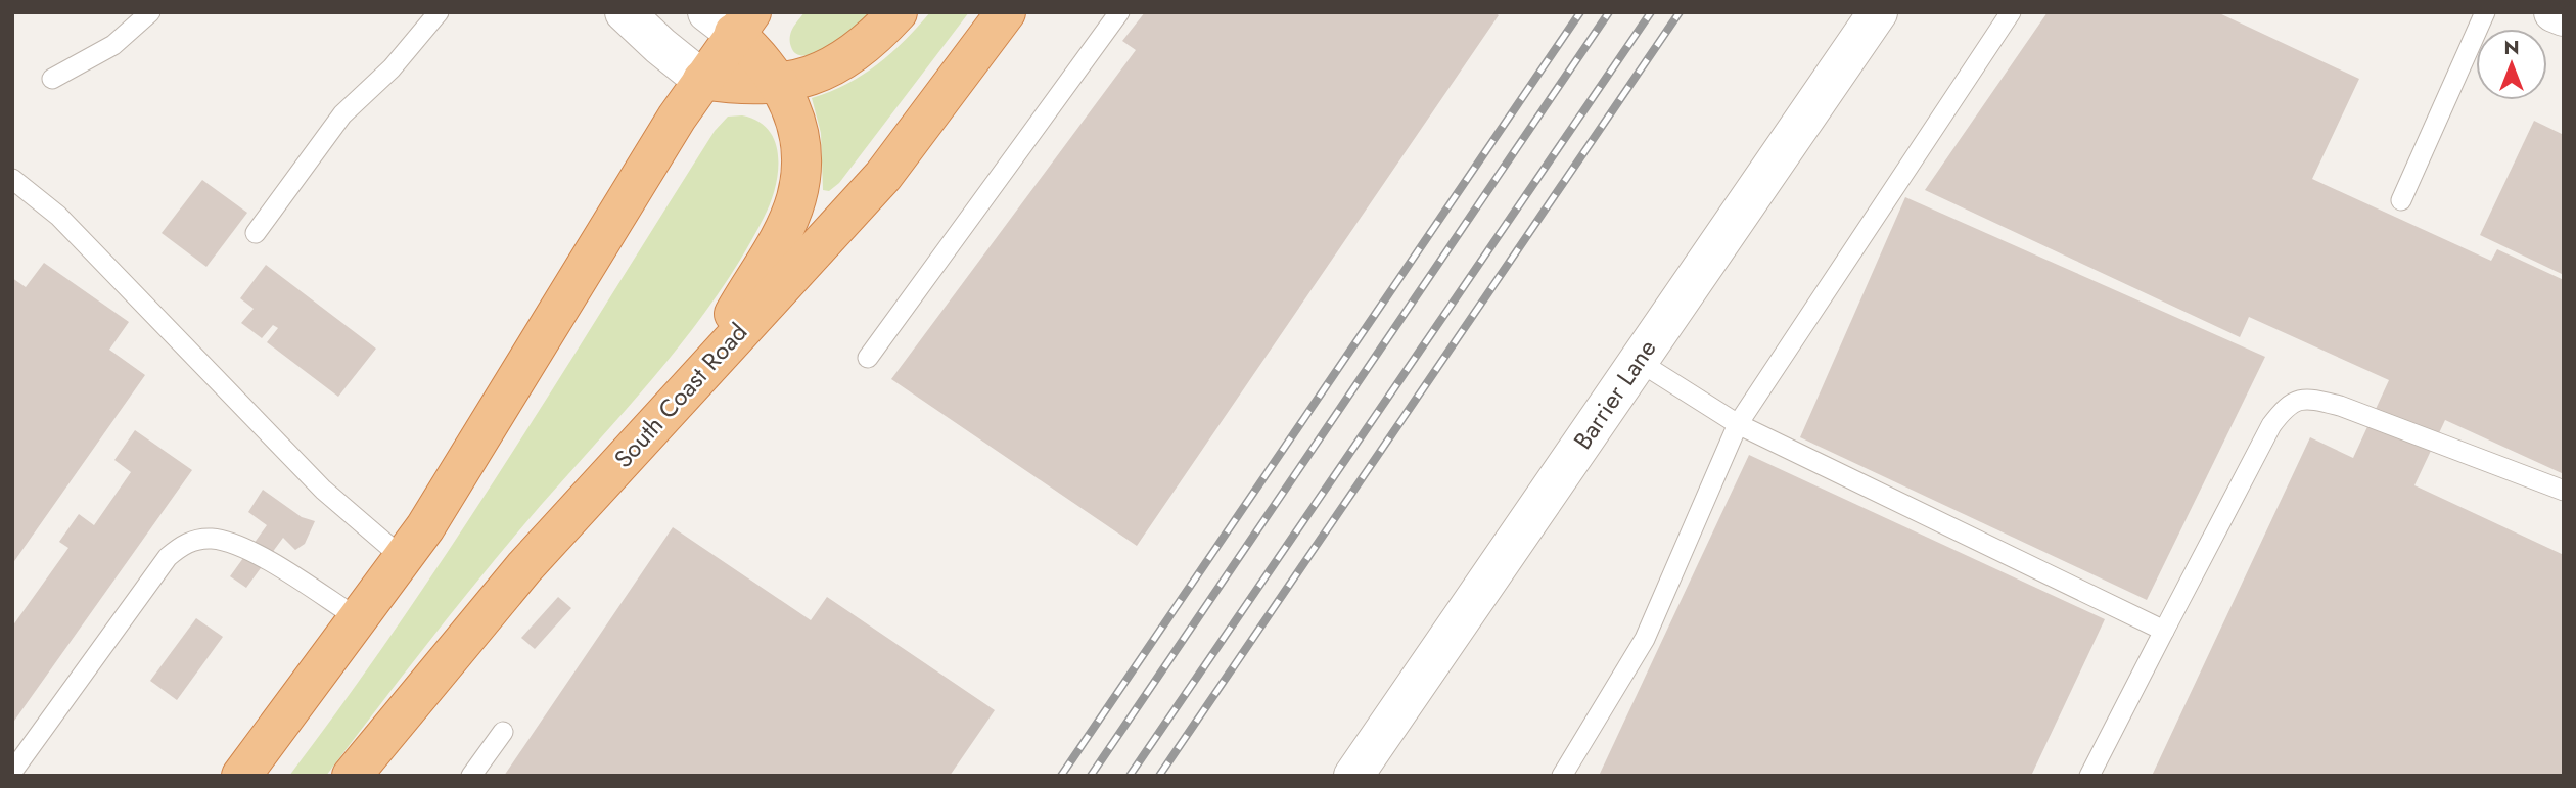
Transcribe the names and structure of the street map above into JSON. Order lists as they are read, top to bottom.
{
  "streets": {
    "highway": ["South Coast Road"],
    "street": ["Barrier Lane"]
  },
  "north": "top"
}
